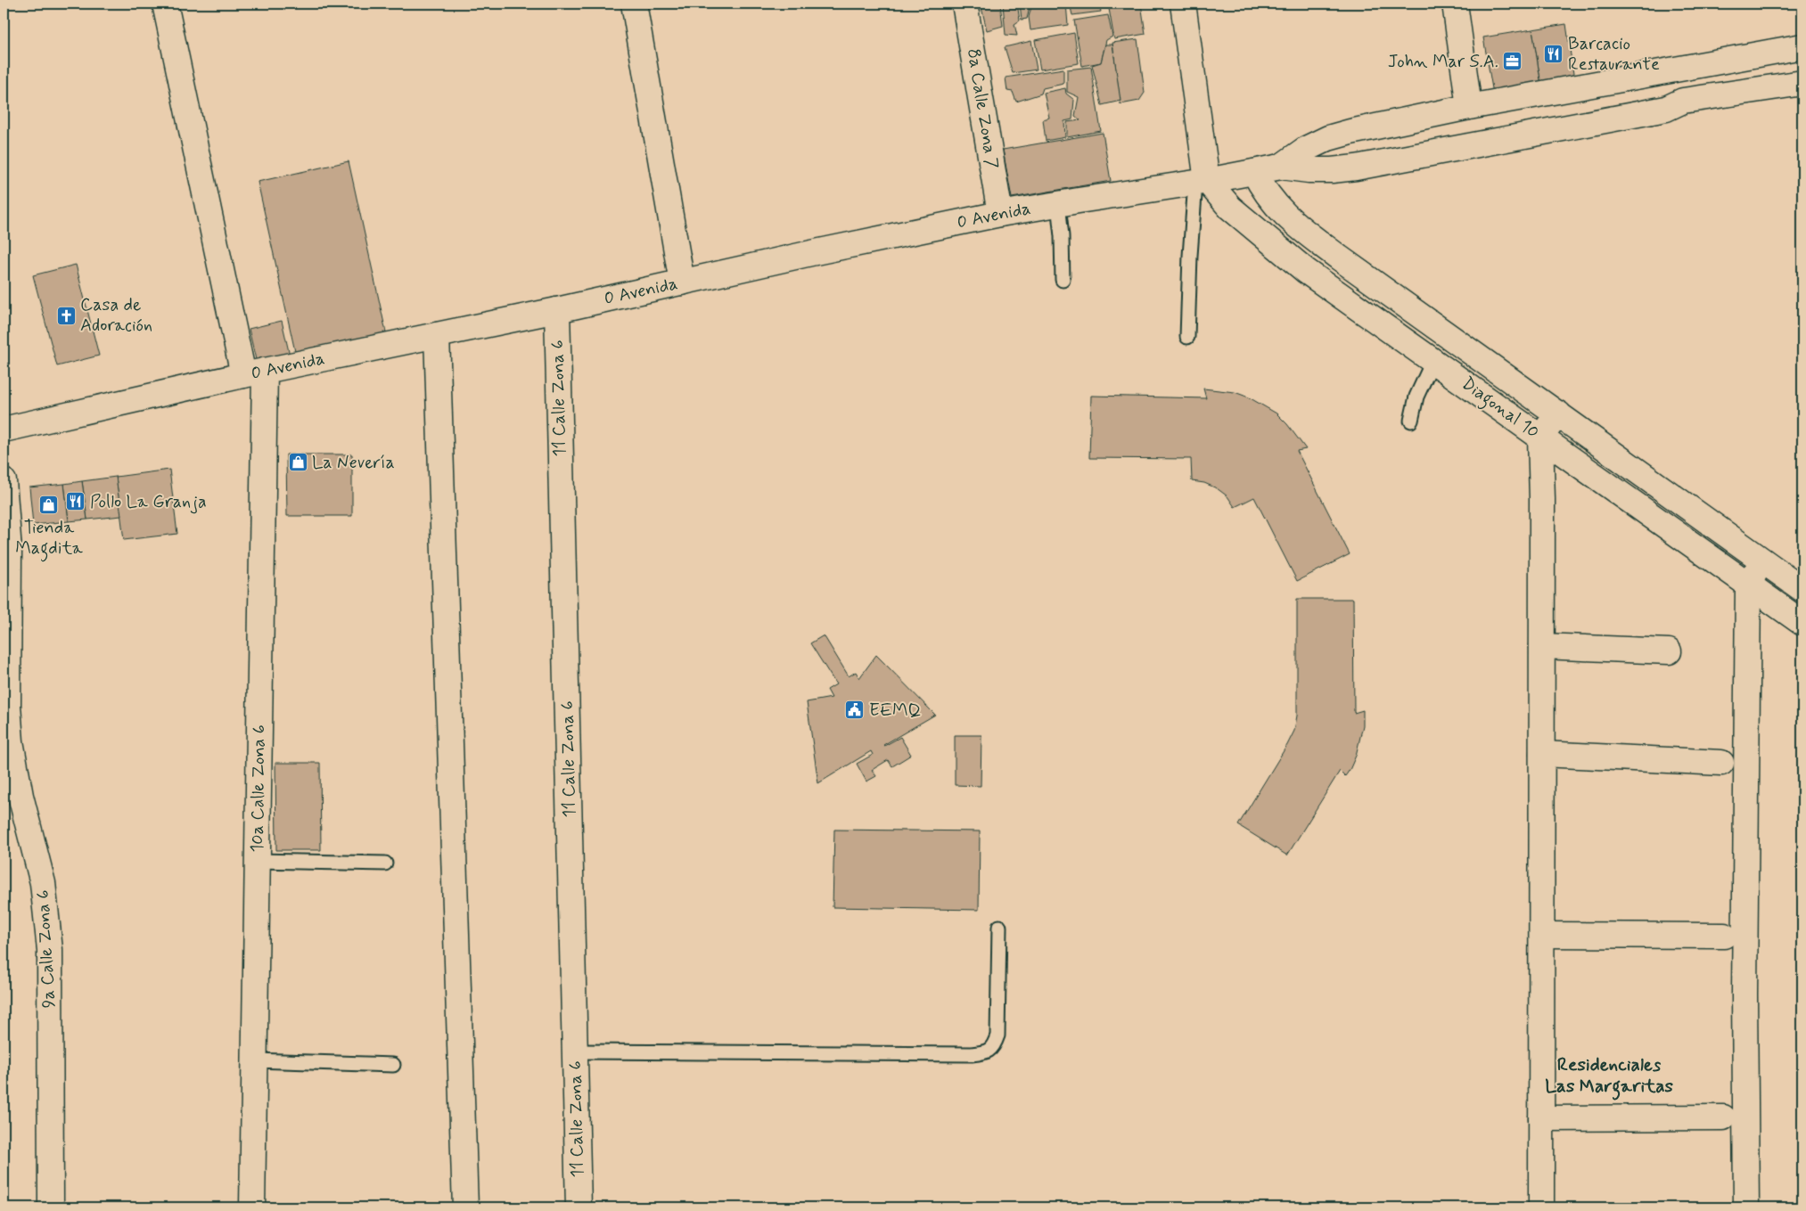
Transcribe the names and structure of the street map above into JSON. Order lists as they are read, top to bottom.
{
  "streets": {
    "street": [
      "8a Calle Zona 7",
      "0 Avenida",
      "11 Calle Zona 6",
      "Diagonal 10",
      "10a Calle Zona 6",
      "9a Calle Zona 6"
    ]
  },
  "crossings": [
    ["8a Calle Zona 7", "0 Avenida"],
    ["0 Avenida", "11 Calle Zona 6"],
    ["0 Avenida", "Diagonal 10"],
    ["0 Avenida", "10a Calle Zona 6"]
  ],
  "districts": ["Residenciales Las Margaritas"],
  "places": {
    "restaurant": ["Barcacio Restaurante", "Pollo La Granja"],
    "office": ["John Mar S.A."],
    "church": ["Casa de Adoración"],
    "shop": ["La Nevería", "Tienda Magdita"],
    "public building": ["EEMQ"]
  }
}
